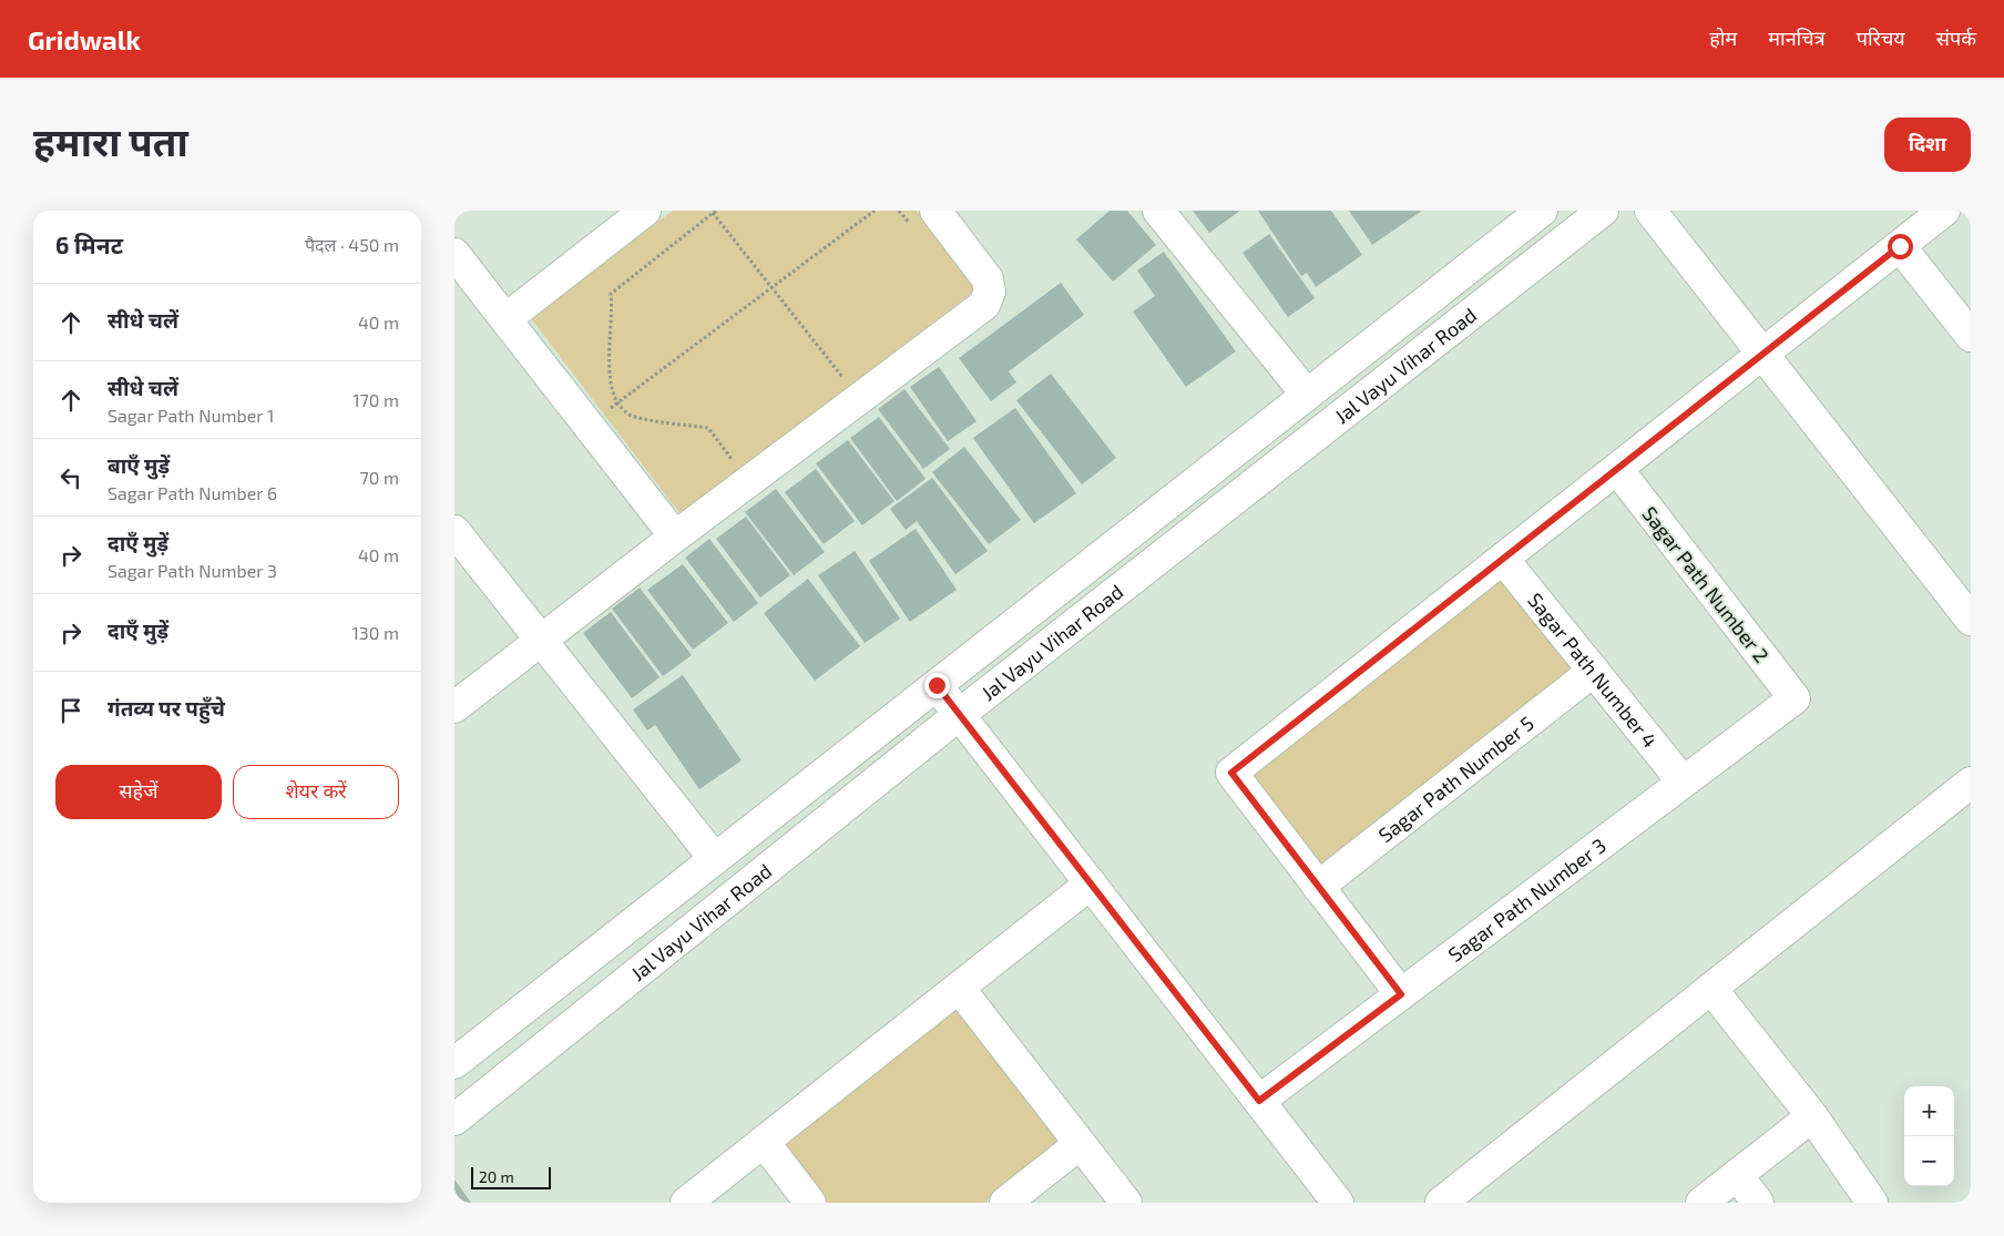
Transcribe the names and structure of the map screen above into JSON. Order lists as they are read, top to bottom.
{
  "streets": {
    "street": [
      "Jal Vayu Vihar Road",
      "Sagar Path Number 2",
      "Sagar Path Number 4",
      "Sagar Path Number 5",
      "Sagar Path Number 3"
    ]
  },
  "crossings": [
    ["Sagar Path Number 2", "Sagar Path Number 3"],
    ["Sagar Path Number 4", "Sagar Path Number 5"],
    ["Sagar Path Number 4", "Sagar Path Number 3"]
  ],
  "scale_bar": "20 m",
  "page": {
    "header": "Gridwalk",
    "nav": [
      "होम",
      "मानचित्र",
      "परिचय",
      "संपर्क"
    ],
    "title": "हमारा पता",
    "buttons": [
      "दिशा",
      ["सहेजें", "शेयर करें"]
    ],
    "heading": ["6 मिनट", "पैदल · 450 m"],
    "list": [
      ["सीधे चलें", "40 m"],
      ["सीधे चलें", "Sagar Path Number 1", "170 m"],
      ["बाएँ मुड़ें", "Sagar Path Number 6", "70 m"],
      ["दाएँ मुड़ें", "Sagar Path Number 3", "40 m"],
      ["दाएँ मुड़ें", "130 m"],
      "गंतव्य पर पहुँचे"
    ],
    "map_buttons": ["+", "−"],
    "scale": "20 m"
  }
}
